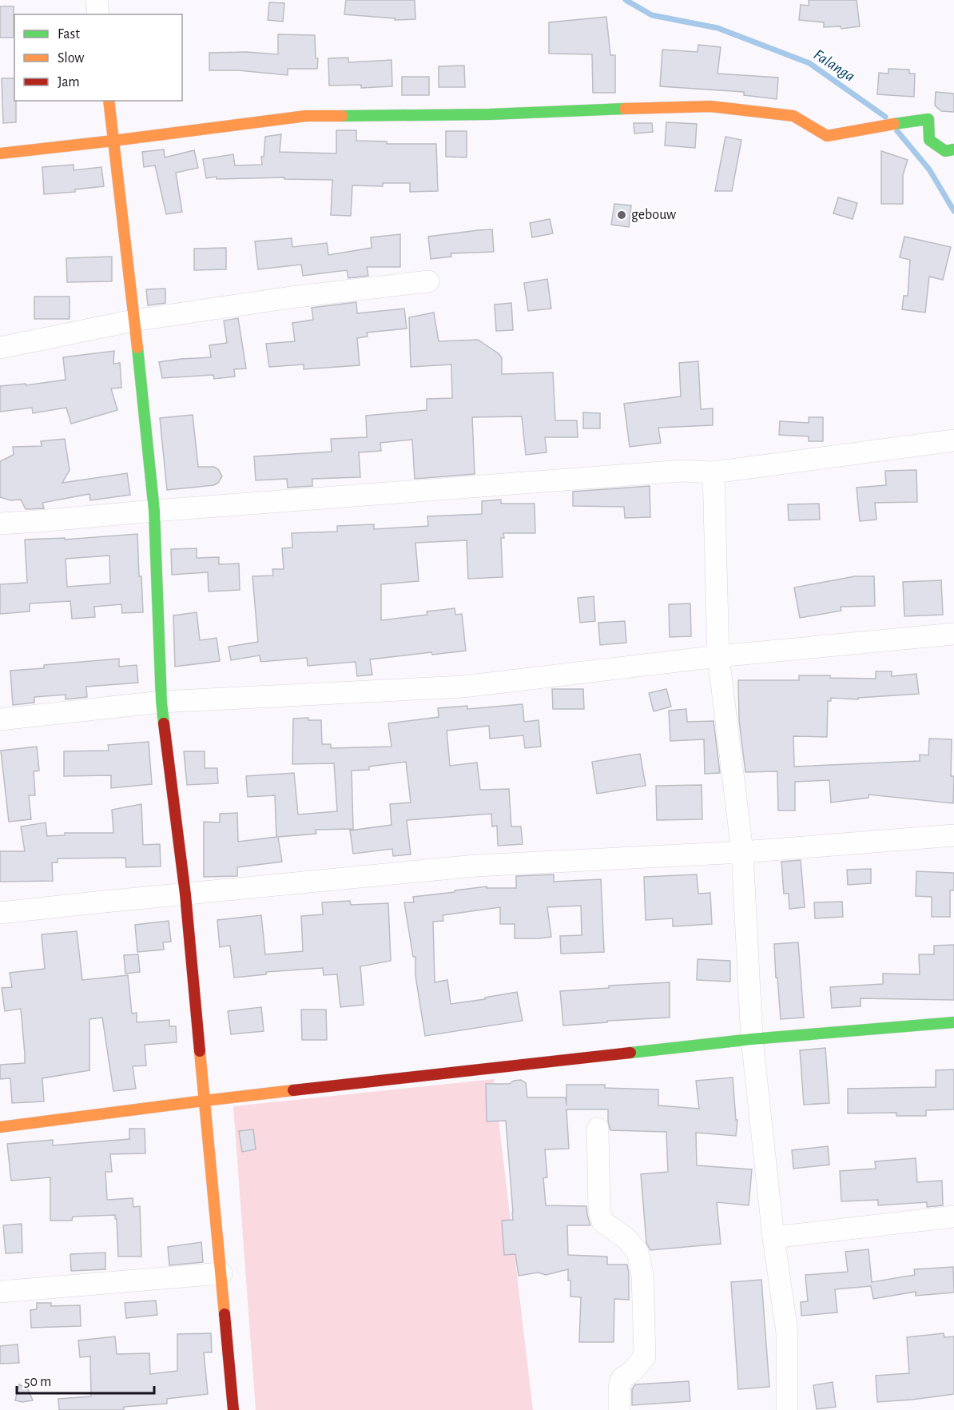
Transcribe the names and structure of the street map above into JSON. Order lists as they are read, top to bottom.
{
  "water": ["Falanga"],
  "places": ["gebouw"],
  "legend": ["Fast", "Slow", "Jam"],
  "scale_bar": "50 m"
}
